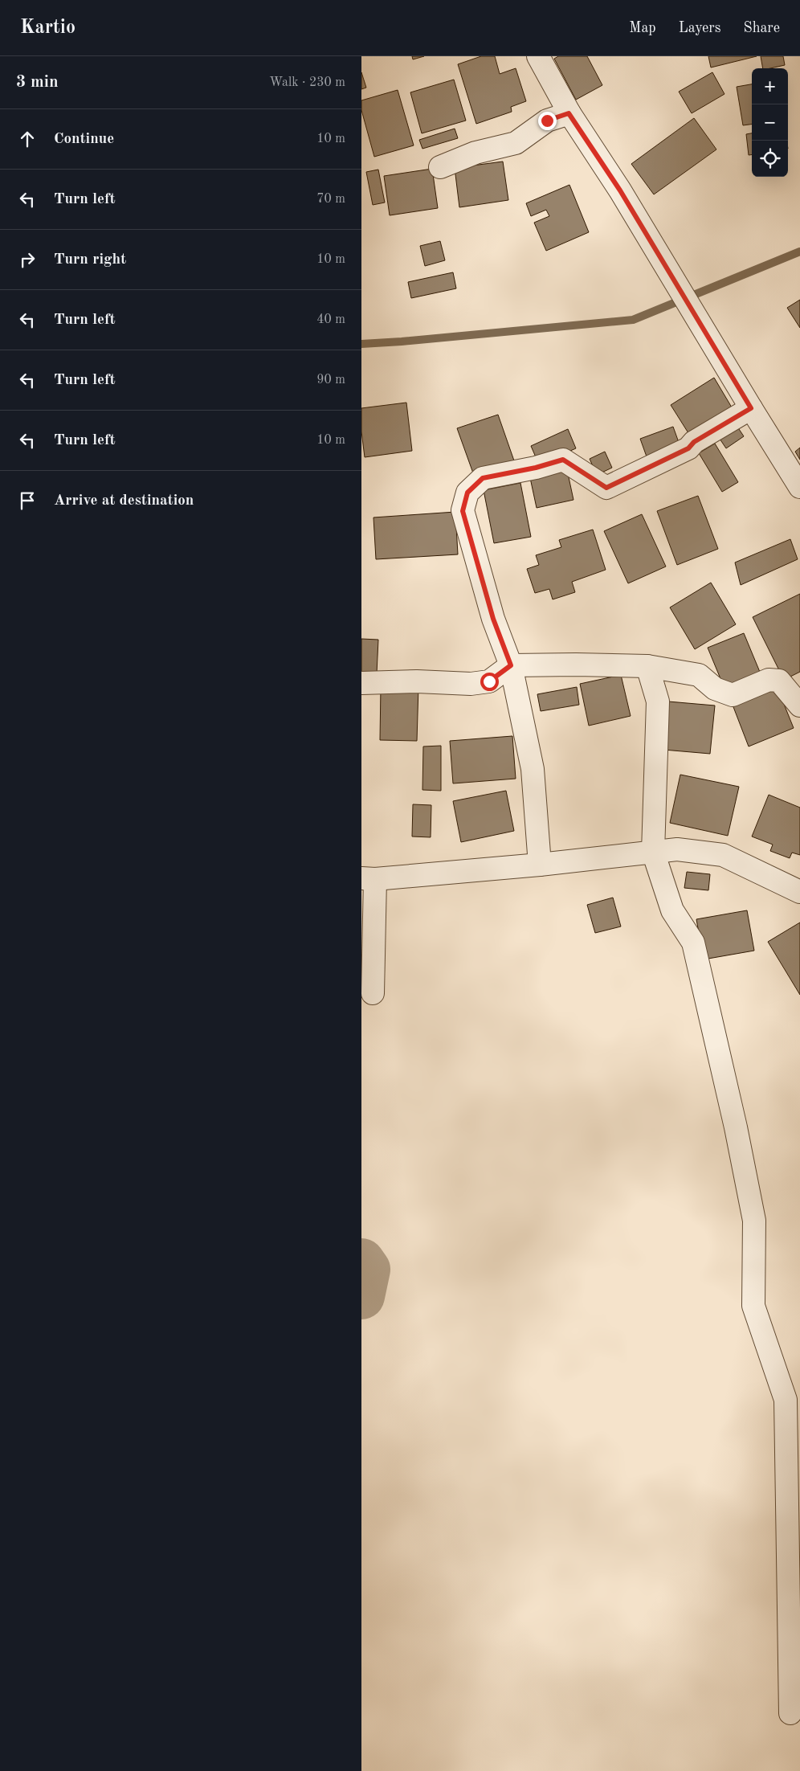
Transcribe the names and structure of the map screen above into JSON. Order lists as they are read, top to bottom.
{
  "page": {
    "header": "Kartio",
    "nav": ["Map", "Layers", "Share"],
    "heading": ["3 min", "Walk · 230 m"],
    "map_buttons": ["+", "−"],
    "list": [
      ["Continue", "10 m"],
      ["Turn left", "70 m"],
      ["Turn right", "10 m"],
      ["Turn left", "40 m"],
      ["Turn left", "90 m"],
      ["Turn left", "10 m"],
      "Arrive at destination"
    ]
  }
}
